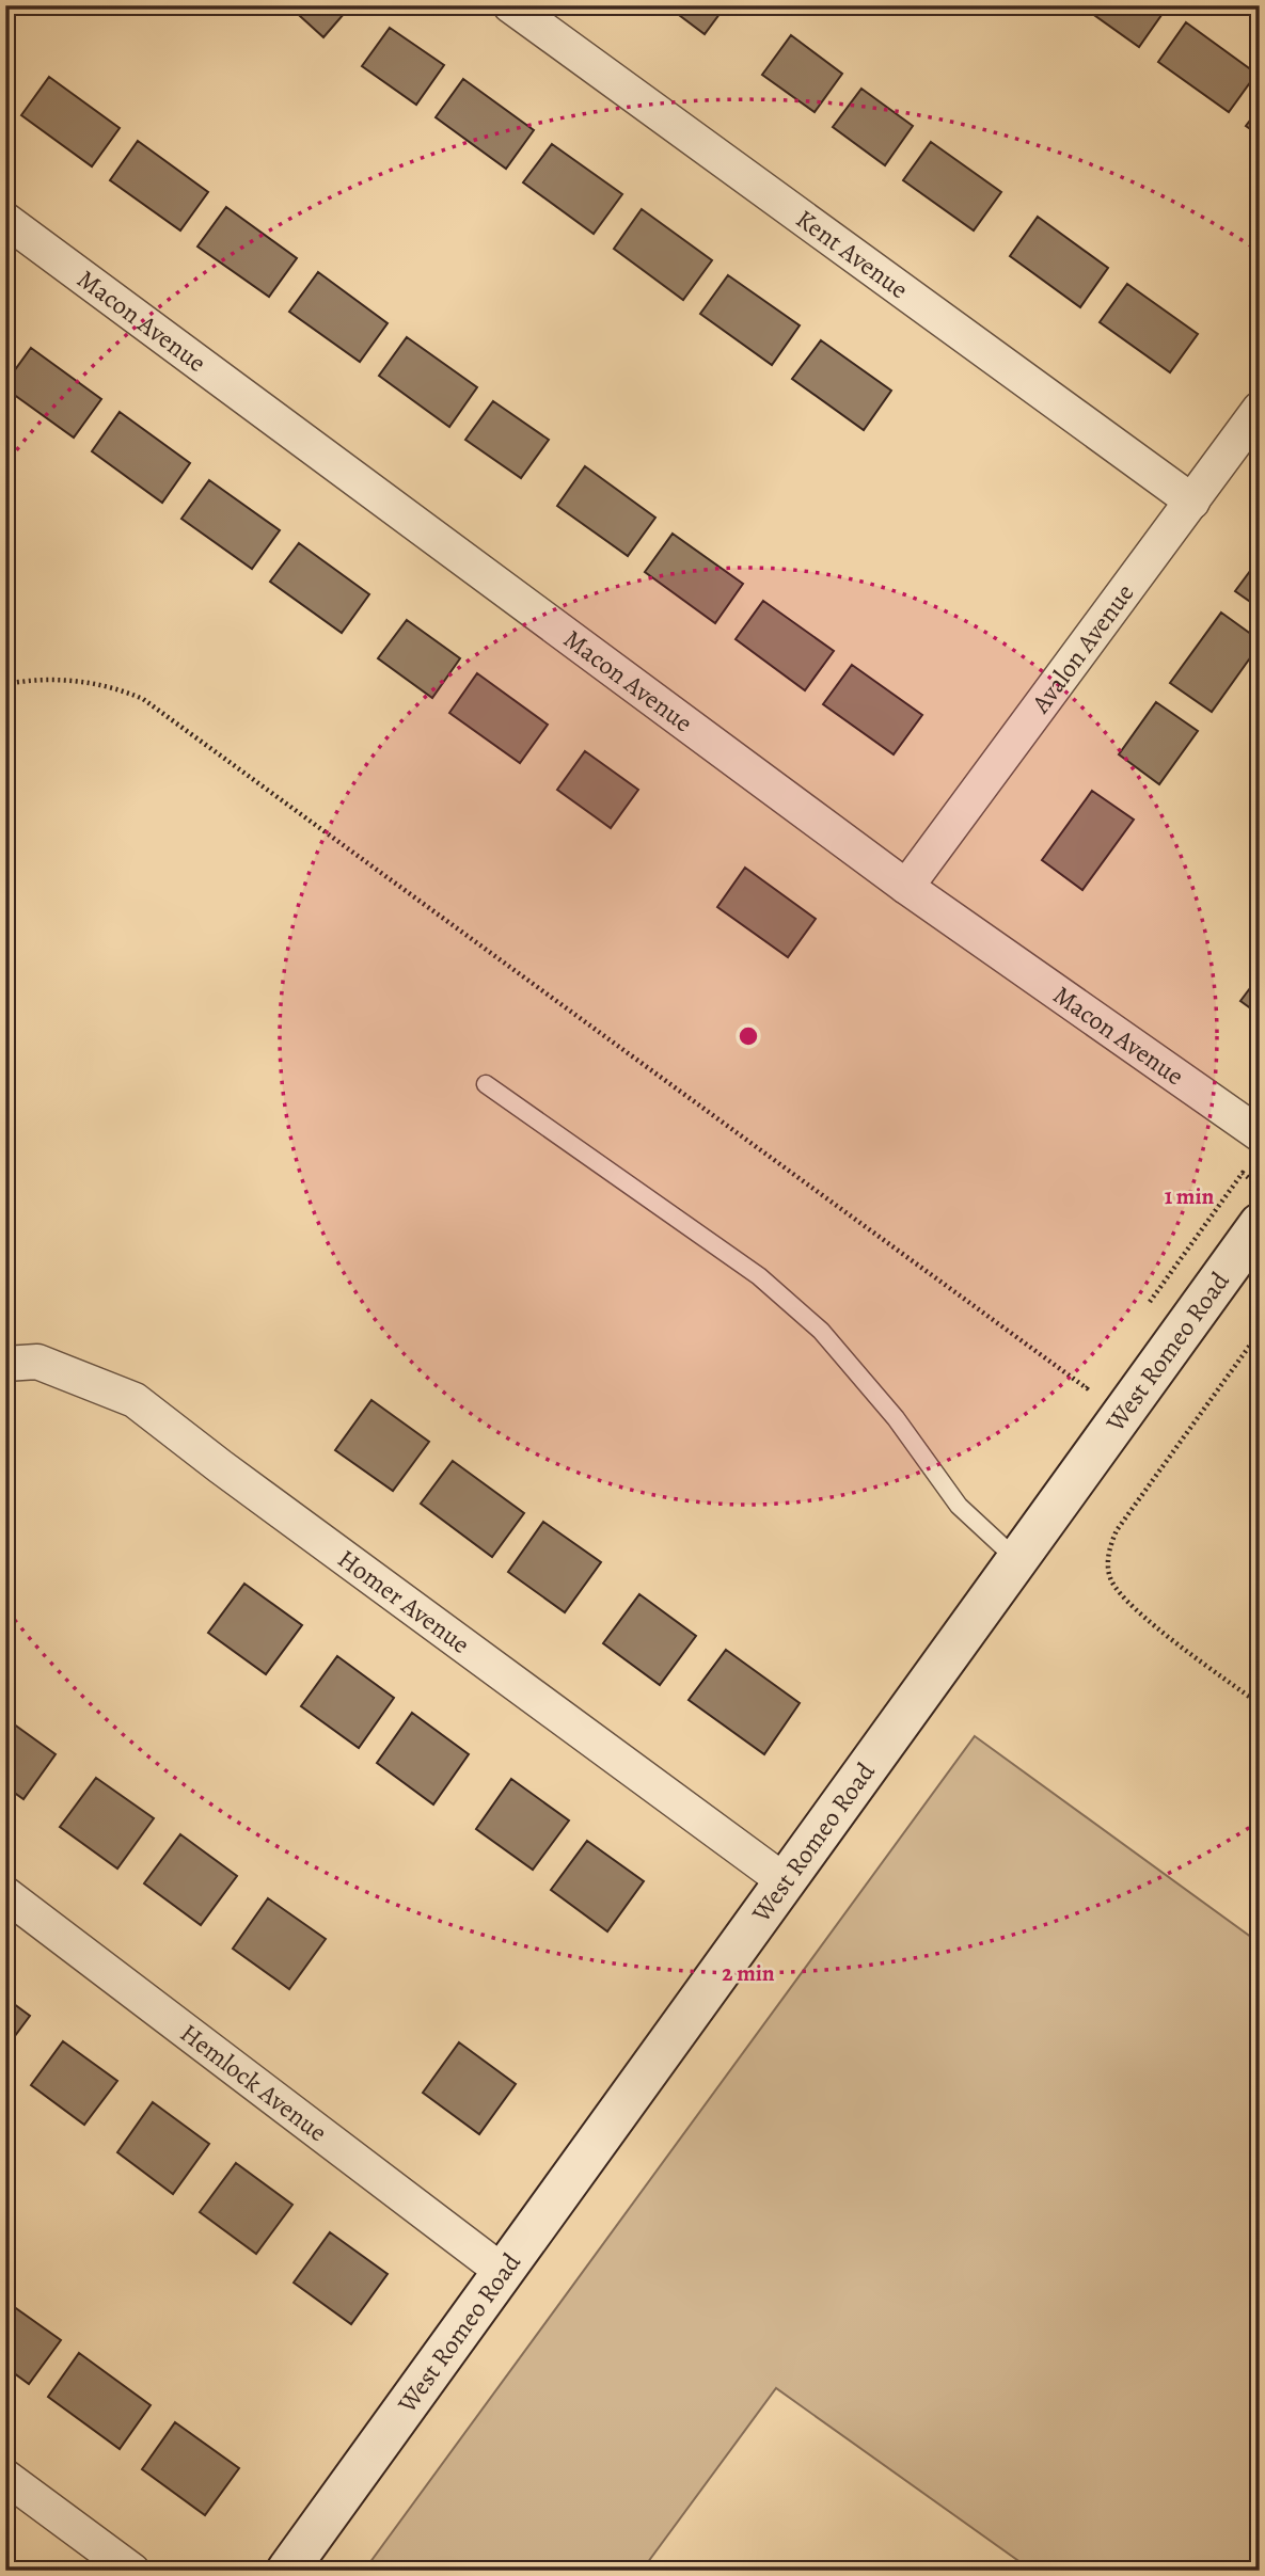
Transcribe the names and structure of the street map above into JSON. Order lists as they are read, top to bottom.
{
  "streets": {
    "main road": ["West Romeo Road"],
    "street": [
      "Kent Avenue",
      "Macon Avenue",
      "Avalon Avenue",
      "Homer Avenue",
      "Hemlock Avenue"
    ]
  },
  "crossings": [
    ["Kent Avenue", "Avalon Avenue"],
    ["Macon Avenue", "Avalon Avenue"],
    ["West Romeo Road", "Homer Avenue"],
    ["West Romeo Road", "Hemlock Avenue"]
  ],
  "rings": ["1 min", "2 min"]
}
